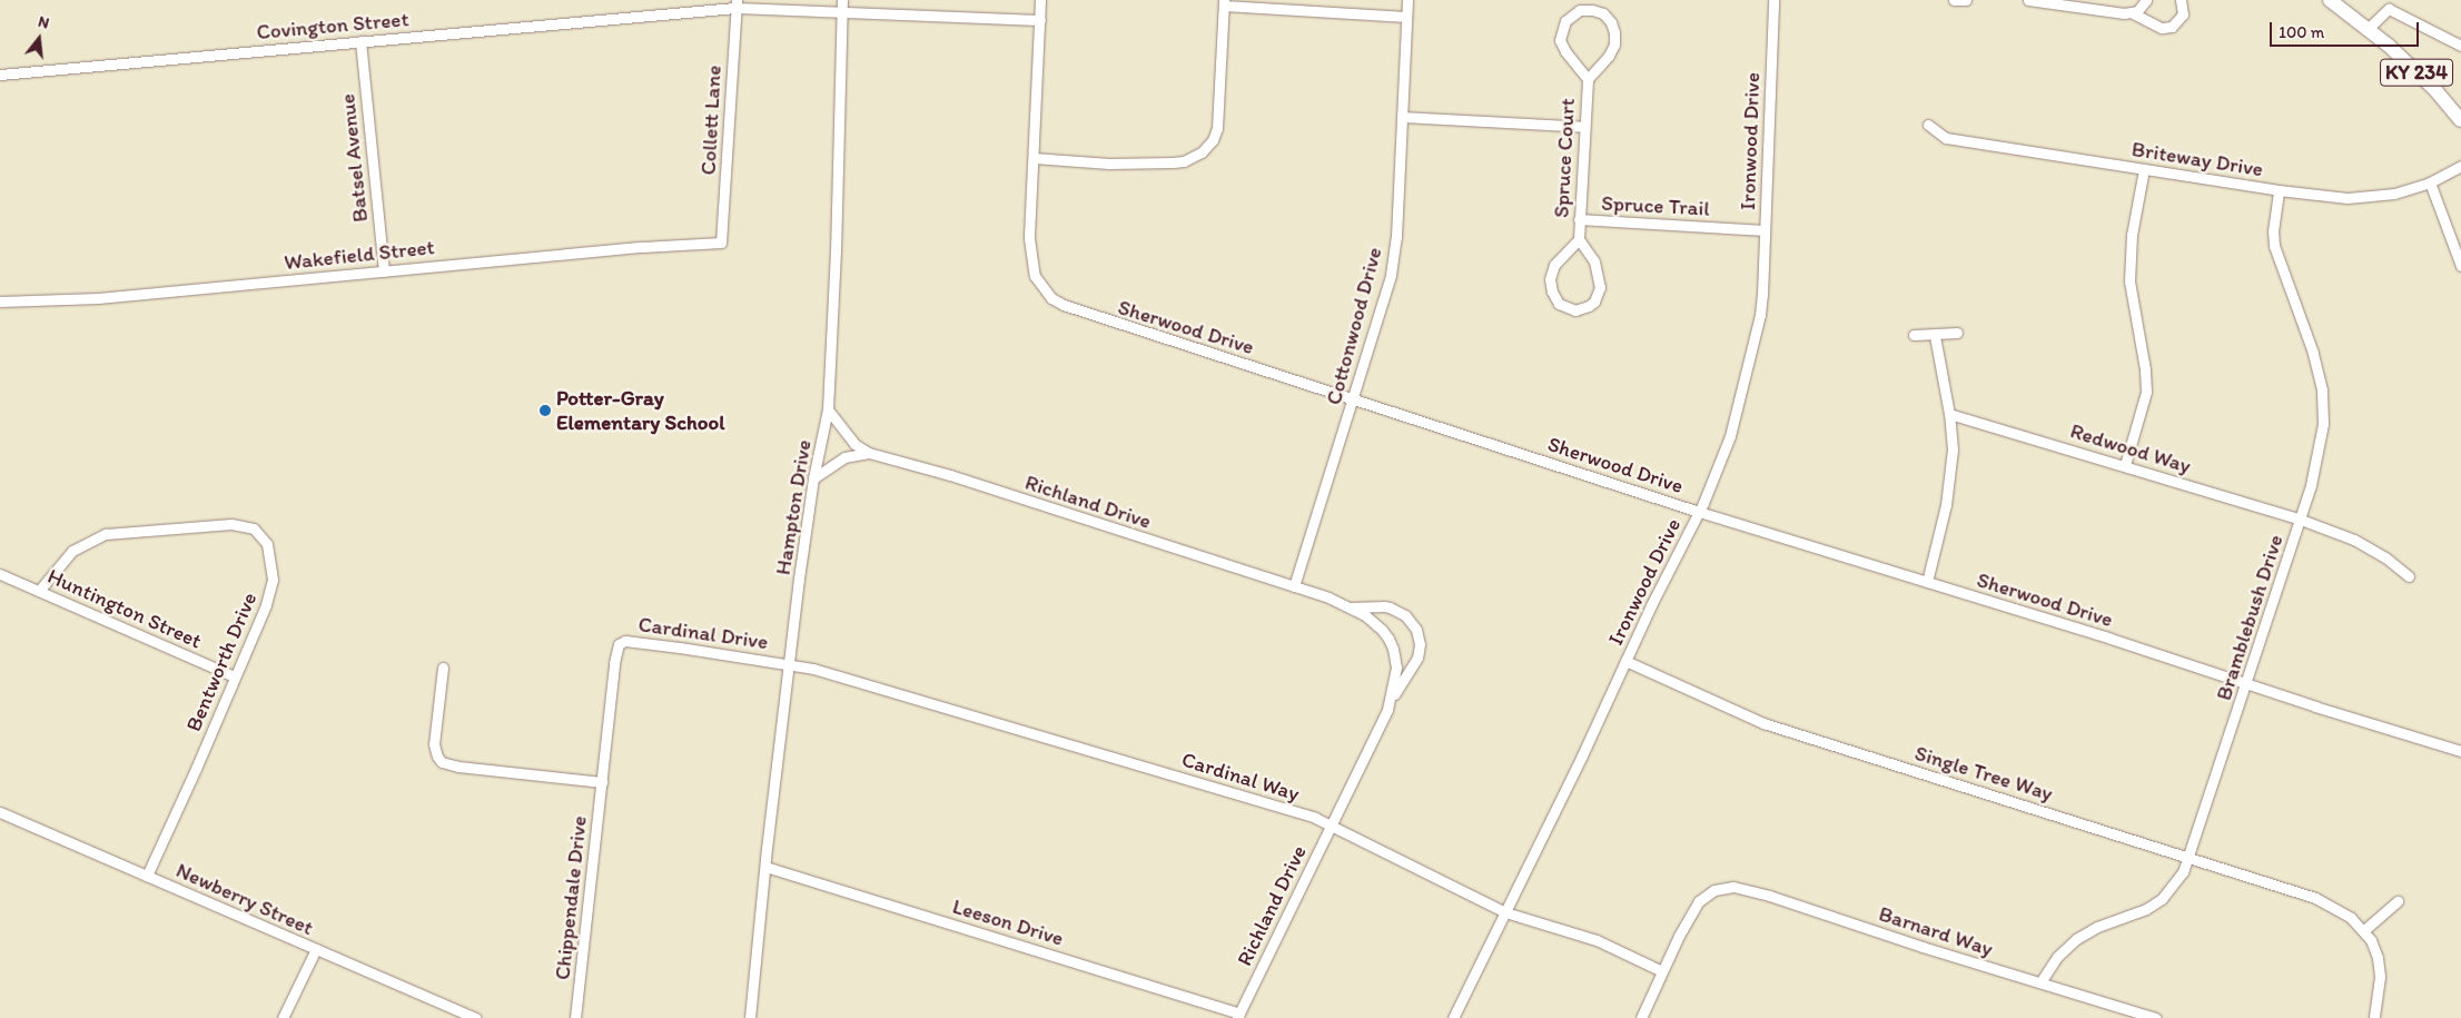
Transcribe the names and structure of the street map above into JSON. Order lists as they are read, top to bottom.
{
  "streets": {
    "main road": ["KY 234"],
    "street": [
      "Covington Street",
      "Collett Lane",
      "Ironwood Drive",
      "Batsel Avenue",
      "Spruce Court",
      "Briteway Drive",
      "Spruce Trail",
      "Wakefield Street",
      "Cottonwood Drive",
      "Sherwood Drive",
      "Redwood Way",
      "Richland Drive",
      "Hampton Drive",
      "Huntington Street",
      "Bramblebush Drive",
      "Cardinal Drive",
      "Bentworth Drive",
      "Single Tree Way",
      "Cardinal Way",
      "Chippendale Drive",
      "Newberry Street",
      "Leeson Drive",
      "Barnard Way"
    ]
  },
  "crossings": [
    ["Covington Street", "Collett Lane"],
    ["Covington Street", "Batsel Avenue"],
    ["Covington Street", "Sherwood Drive"],
    ["Covington Street", "Hampton Drive"],
    ["Collett Lane", "Wakefield Street"],
    ["Ironwood Drive", "Spruce Trail"],
    ["Ironwood Drive", "Sherwood Drive"],
    ["Ironwood Drive", "Single Tree Way"],
    ["Ironwood Drive", "Cardinal Way"],
    ["Batsel Avenue", "Wakefield Street"],
    ["Spruce Court", "Spruce Trail"],
    ["Briteway Drive", "Bramblebush Drive"],
    ["Cottonwood Drive", "Sherwood Drive"],
    ["Cottonwood Drive", "Richland Drive"],
    ["Sherwood Drive", "Bramblebush Drive"],
    ["Redwood Way", "Bramblebush Drive"],
    ["Richland Drive", "Hampton Drive"],
    ["Richland Drive", "Cardinal Way"],
    ["Richland Drive", "Leeson Drive"],
    ["Hampton Drive", "Cardinal Drive"],
    ["Hampton Drive", "Cardinal Way"],
    ["Hampton Drive", "Leeson Drive"],
    ["Huntington Street", "Bentworth Drive"],
    ["Bramblebush Drive", "Single Tree Way"],
    ["Bramblebush Drive", "Barnard Way"],
    ["Cardinal Drive", "Cardinal Way"],
    ["Cardinal Drive", "Chippendale Drive"],
    ["Bentworth Drive", "Newberry Street"],
    ["Cardinal Way", "Barnard Way"]
  ],
  "places": ["Potter-Gray Elementary School"],
  "scale_bar": "100 m",
  "north": "top"
}
